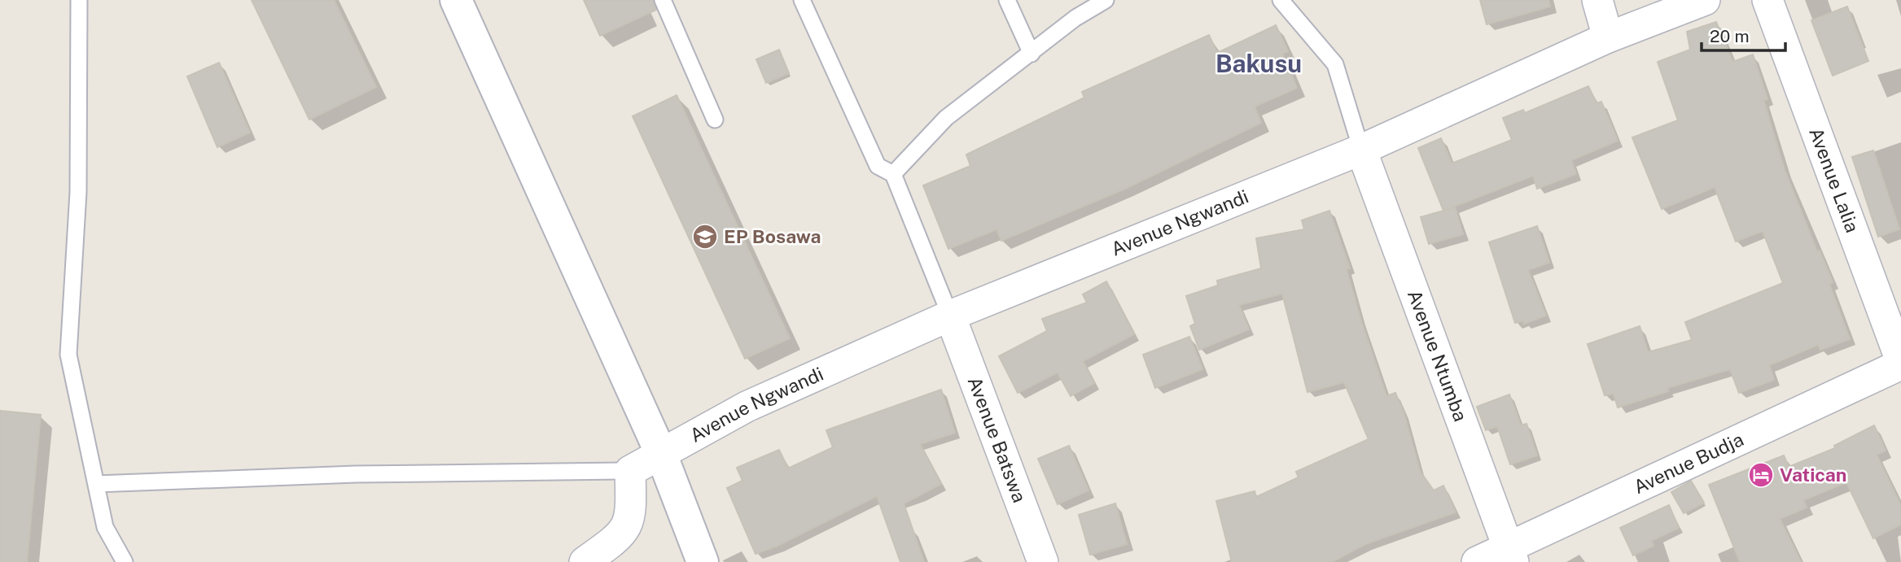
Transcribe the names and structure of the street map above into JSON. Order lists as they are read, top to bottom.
{
  "streets": {
    "street": [
      "Avenue Lalia",
      "Avenue Ngwandi",
      "Avenue Ntumba",
      "Avenue Batswa",
      "Avenue Budja"
    ]
  },
  "crossings": [
    ["Avenue Lalia", "Avenue Budja"],
    ["Avenue Ngwandi", "Avenue Ntumba"],
    ["Avenue Ngwandi", "Avenue Batswa"],
    ["Avenue Ntumba", "Avenue Budja"]
  ],
  "districts": ["Bakusu"],
  "places": {
    "school or university": ["EP Bosawa"],
    "hotel": ["Vatican"]
  },
  "scale_bar": "20 m"
}
